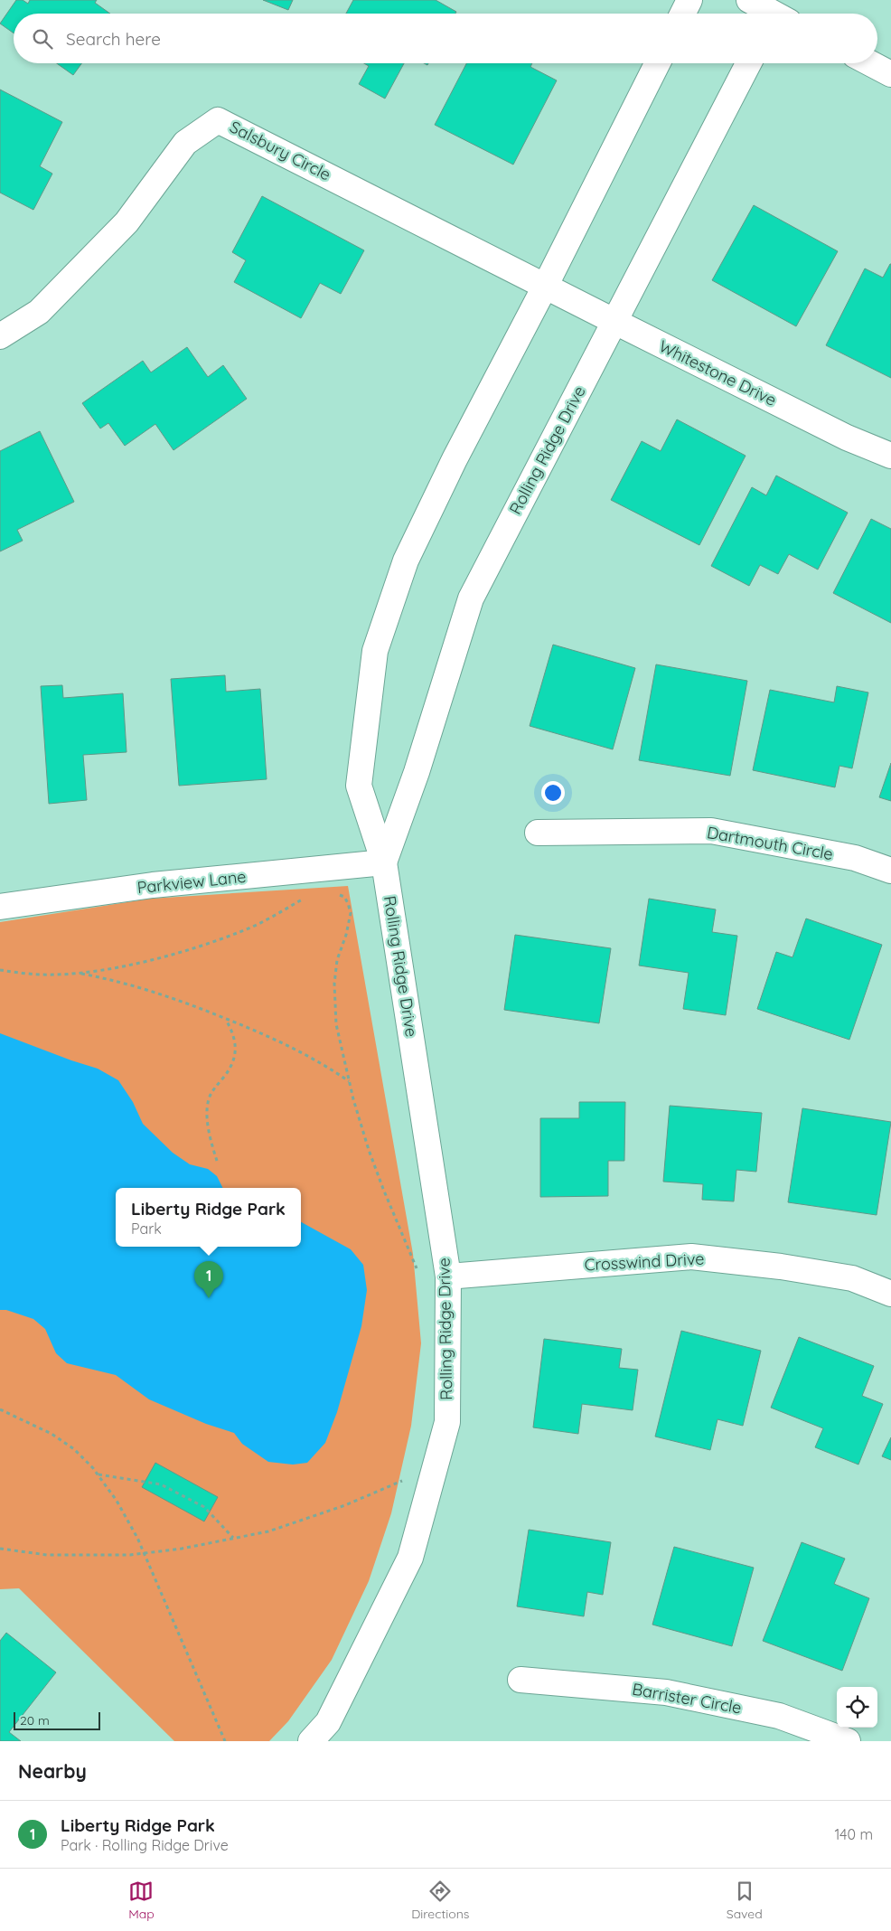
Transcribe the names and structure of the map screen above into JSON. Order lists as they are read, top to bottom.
{
  "streets": {
    "street": [
      "Salsbury Circle",
      "Whitestone Drive",
      "Rolling Ridge Drive",
      "Dartmouth Circle",
      "Parkview Lane",
      "Crosswind Drive",
      "Barrister Circle"
    ]
  },
  "crossings": [
    ["Salsbury Circle", "Whitestone Drive"],
    ["Salsbury Circle", "Rolling Ridge Drive"],
    ["Whitestone Drive", "Rolling Ridge Drive"],
    ["Rolling Ridge Drive", "Parkview Lane"],
    ["Rolling Ridge Drive", "Crosswind Drive"]
  ],
  "scale_bar": "20 m",
  "page": {
    "search": "Search here",
    "popup": ["Liberty Ridge Park", "Park"],
    "pins": "1",
    "scale": "20 m",
    "heading": "Nearby",
    "list": [
      {
        "mark": "1",
        "name": "Liberty Ridge Park",
        "note": "Park · Rolling Ridge Drive",
        "value": "140 m"
      }
    ],
    "nav": ["Map", "Directions", "Saved"]
  }
}
